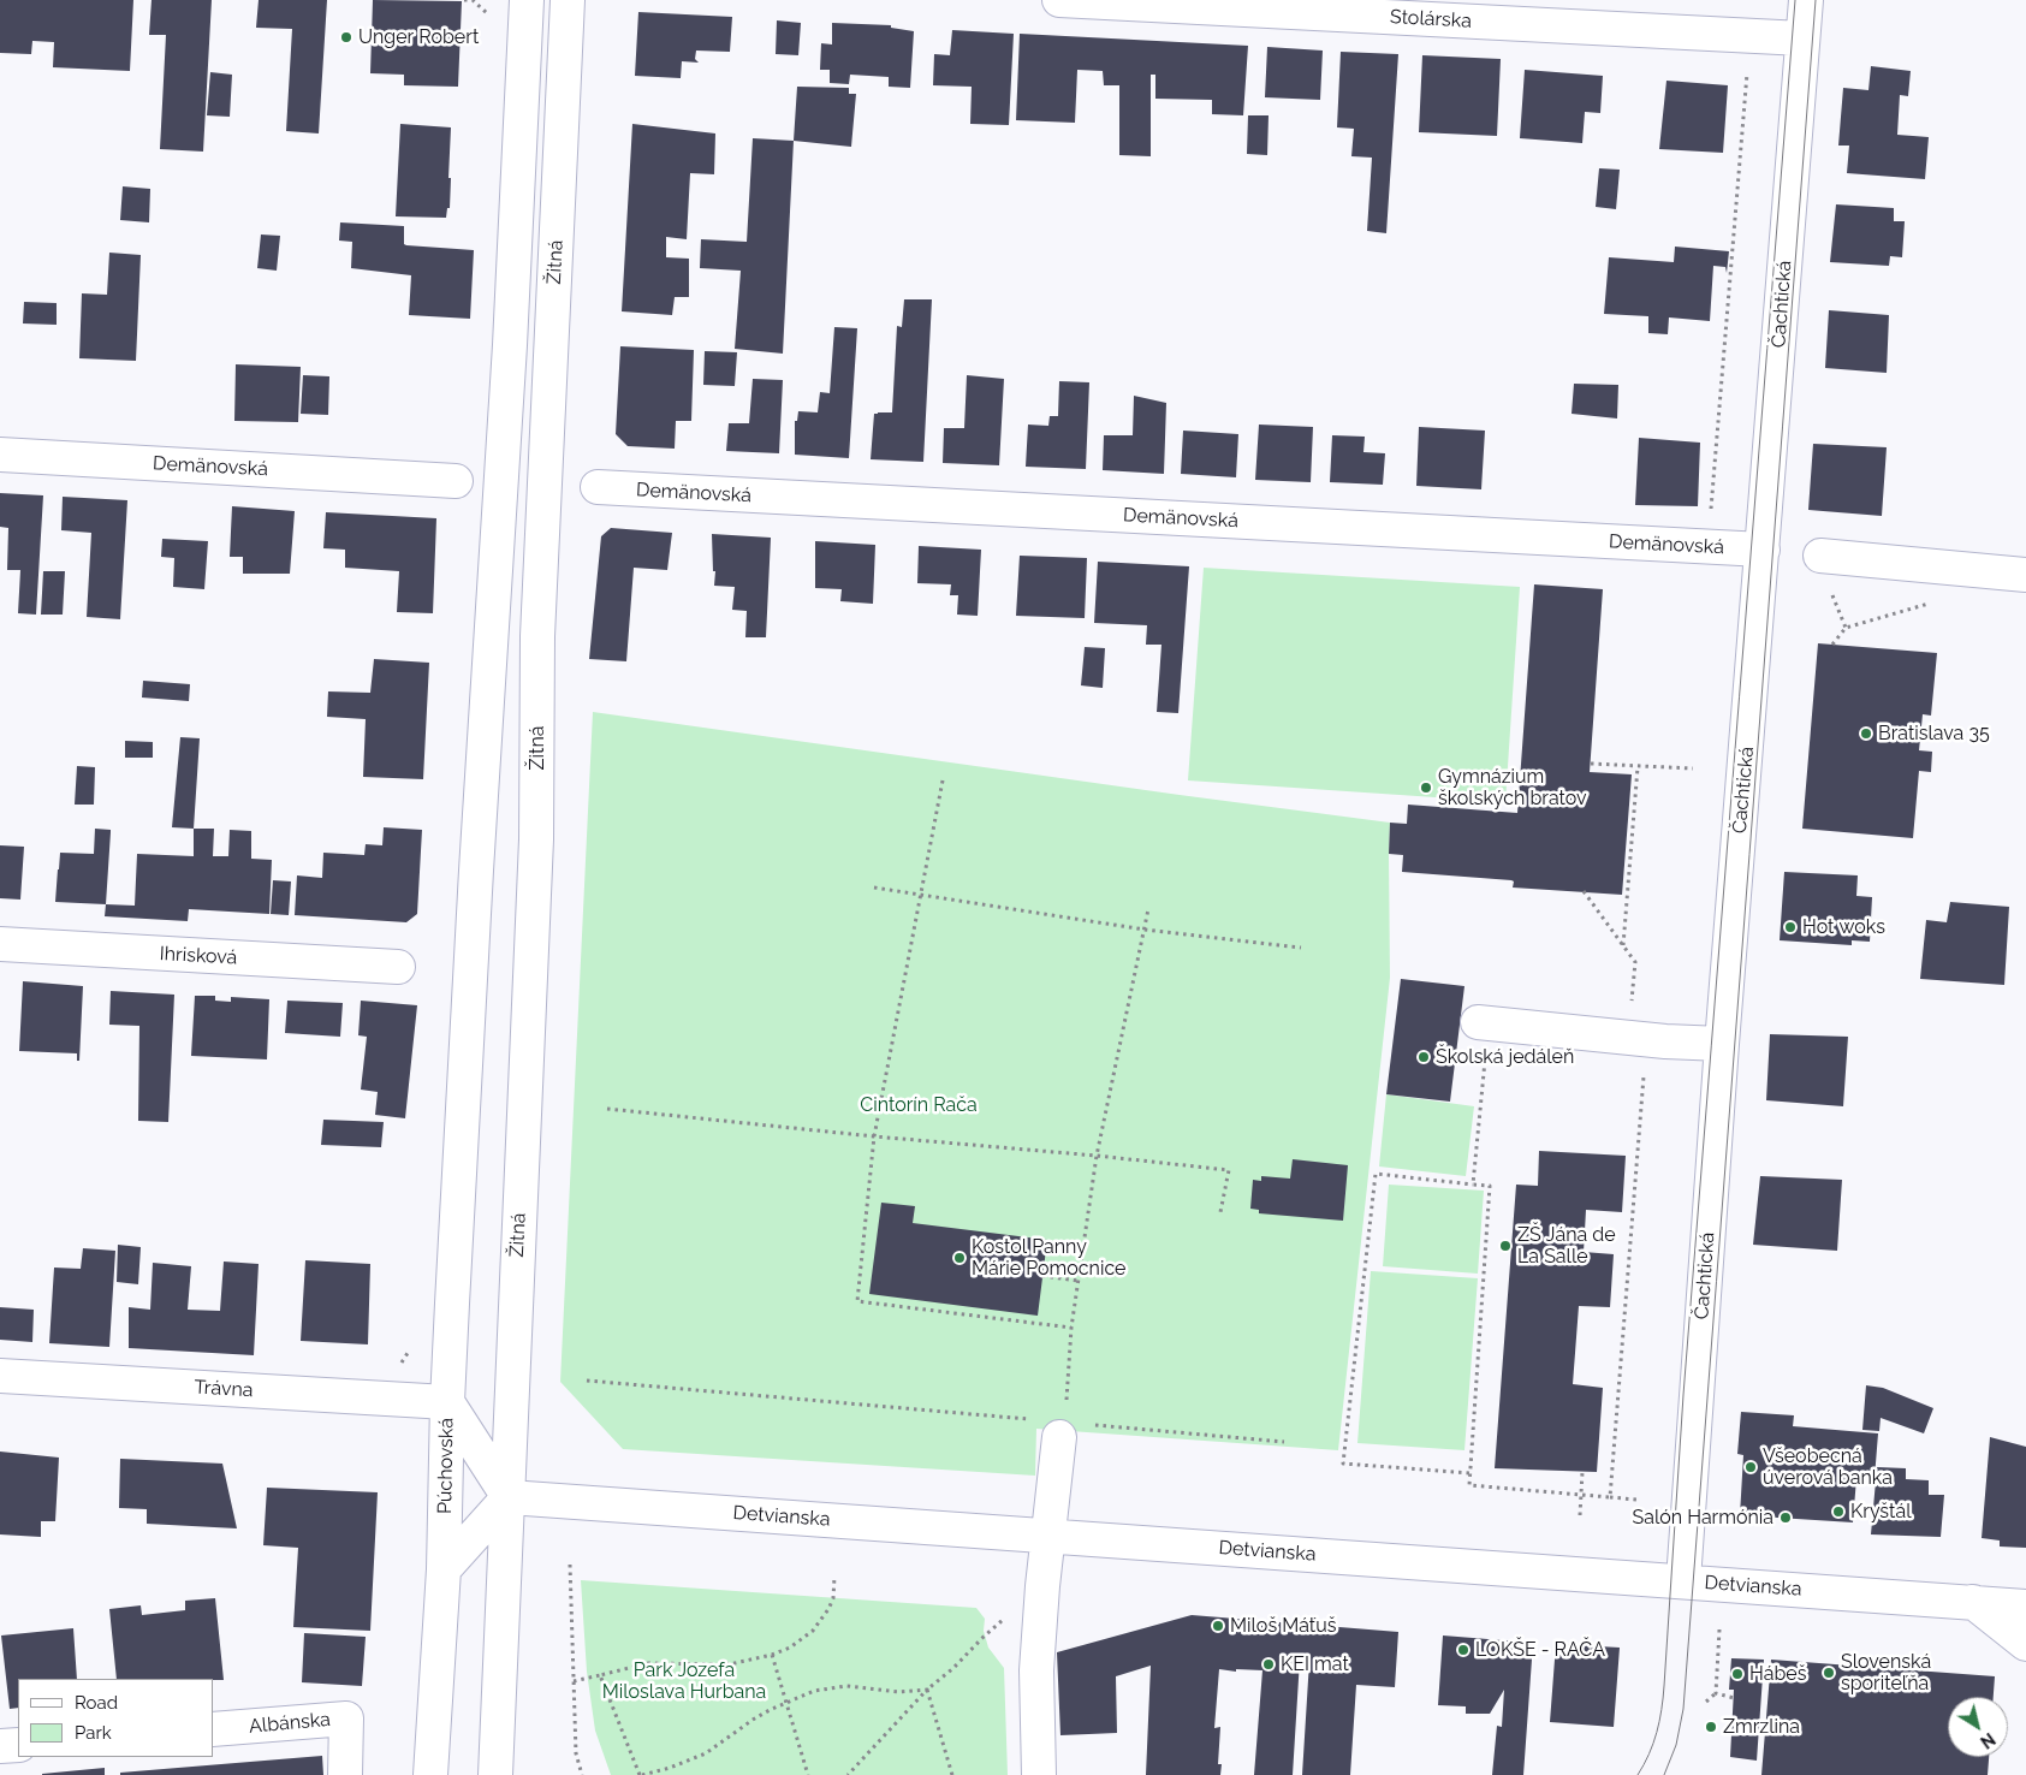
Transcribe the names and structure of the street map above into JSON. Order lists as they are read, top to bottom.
{
  "streets": {
    "street": [
      "Stolárska",
      "Žitná",
      "Čachtická",
      "Demänovská",
      "Ihrisková",
      "Trávna",
      "Púchovská",
      "Detvianska",
      "Albánska"
    ]
  },
  "crossings": [
    ["Stolárska", "Čachtická"],
    ["Žitná", "Púchovská"],
    ["Žitná", "Detvianska"],
    ["Čachtická", "Demänovská"],
    ["Čachtická", "Detvianska"],
    ["Trávna", "Púchovská"],
    ["Púchovská", "Detvianska"]
  ],
  "parks": ["Cintorín Rača", "Park Jozefa Miloslava Hurbana"],
  "places": [
    "Unger Robert",
    "Bratislava 35",
    "Gymnázium školských bratov",
    "Hot woks",
    "Školská jedáleň",
    "ZŠ Jána de La Salle",
    "Kostol Panny Márie Pomocnice",
    "Všeobecná úverová banka",
    "Kryštál",
    "Salón Harmónia",
    "Miloš Máťuš",
    "LOKŠE - RAČA",
    "KEI mat",
    "Slovenská sporiteľňa",
    "Hábeš",
    "Zmrzlina"
  ],
  "legend": ["Road", "Park"],
  "north": "bottom right"
}
